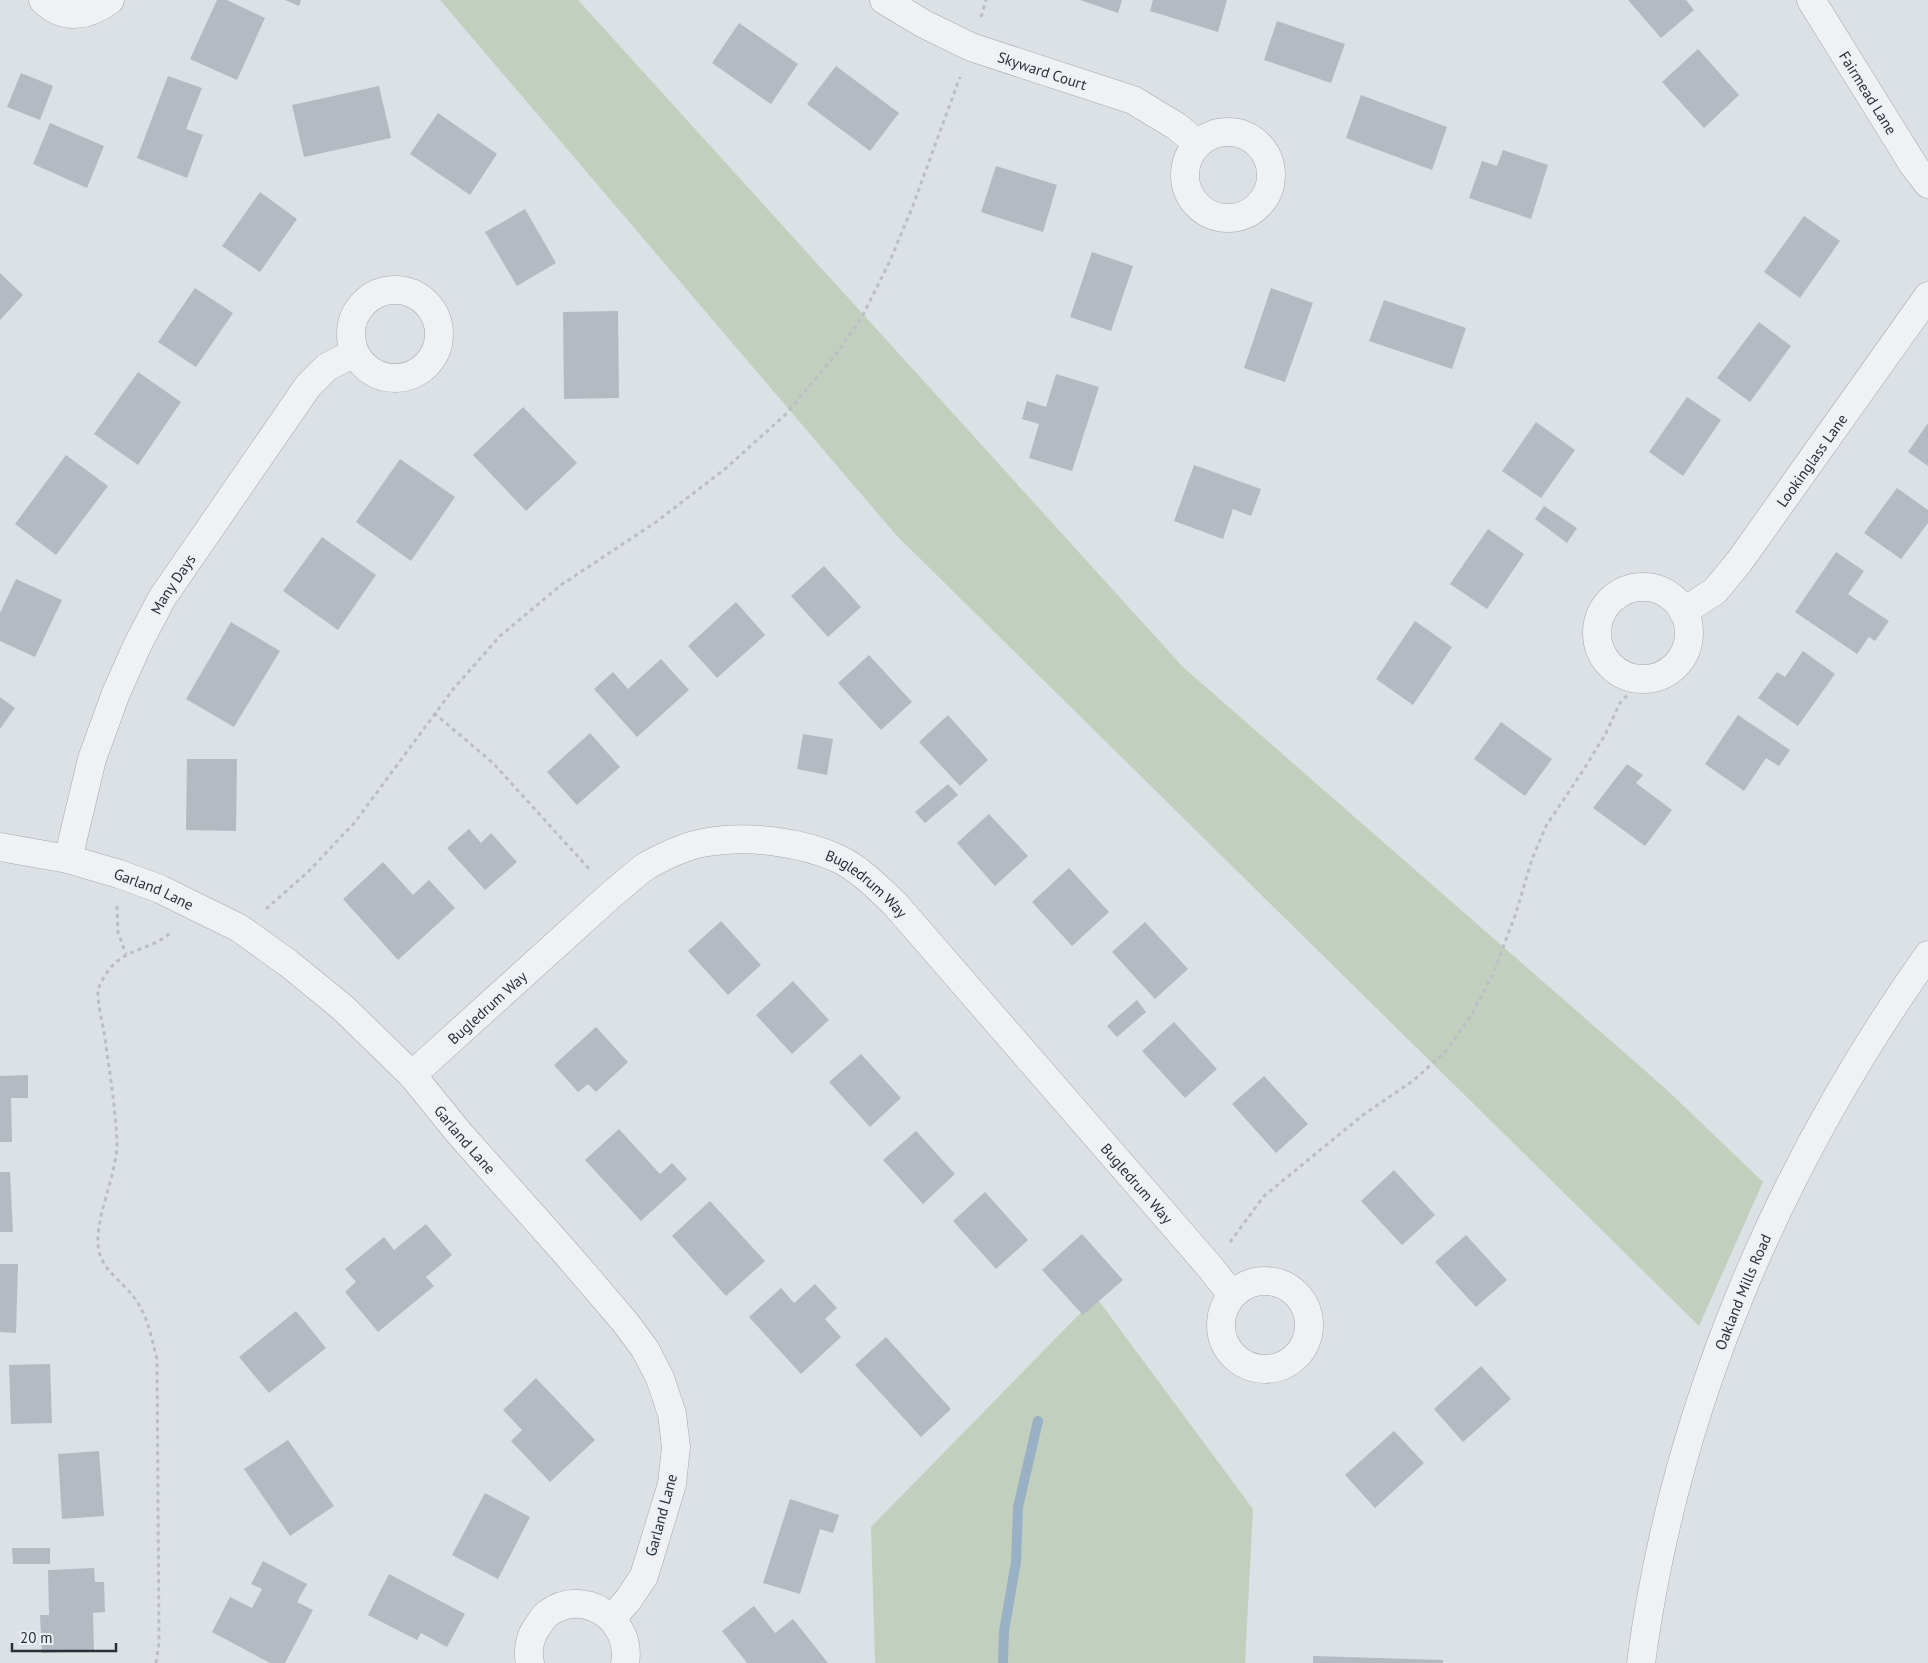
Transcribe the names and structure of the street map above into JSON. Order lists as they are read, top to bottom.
{
  "streets": {
    "street": [
      "Skyward Court",
      "Fairmead Lane",
      "Lookinglass Lane",
      "Many Days",
      "Bugledrum Way",
      "Garland Lane",
      "Oakland Mills Road"
    ]
  },
  "crossings": [
    ["Many Days", "Garland Lane"],
    ["Bugledrum Way", "Garland Lane"]
  ],
  "scale_bar": "20 m"
}
